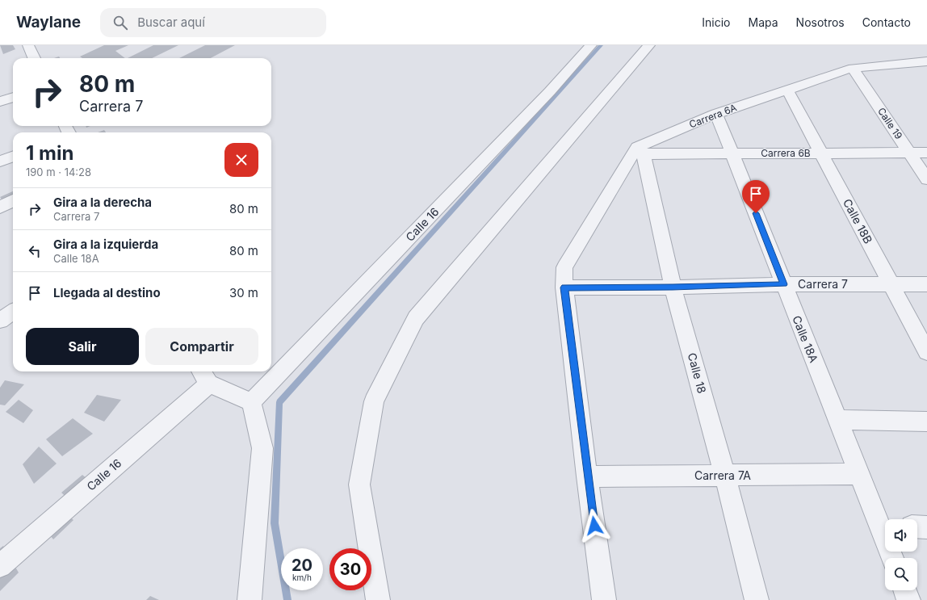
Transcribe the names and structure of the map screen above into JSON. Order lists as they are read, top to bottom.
{
  "streets": {
    "street": [
      "Carrera 6A",
      "Calle 19",
      "Carrera 6B",
      "Calle 18B",
      "Calle 16",
      "Carrera 7",
      "Calle 18A",
      "Calle 18",
      "Carrera 7A"
    ]
  },
  "crossings": [
    ["Carrera 6A", "Calle 19"],
    ["Carrera 6A", "Carrera 6B"],
    ["Carrera 6A", "Calle 18B"],
    ["Carrera 6A", "Calle 18A"],
    ["Carrera 6A", "Calle 18"],
    ["Calle 19", "Carrera 6B"],
    ["Carrera 6B", "Calle 18B"],
    ["Carrera 6B", "Calle 18A"],
    ["Carrera 6B", "Calle 18"],
    ["Calle 18B", "Carrera 7"],
    ["Carrera 7", "Calle 18A"],
    ["Carrera 7", "Calle 18"],
    ["Calle 18A", "Carrera 7A"],
    ["Calle 18", "Carrera 7A"]
  ],
  "page": {
    "header": "Waylane",
    "search": "Buscar aquí",
    "nav": [
      "Inicio",
      "Mapa",
      "Nosotros",
      "Contacto"
    ],
    "turn": ["80 m", "Carrera 7"],
    "heading": ["1 min", "190 m · 14:28"],
    "list": [
      {
        "name": "Gira a la derecha",
        "note": "Carrera 7",
        "value": "80 m"
      },
      {
        "name": "Gira a la izquierda",
        "note": "Calle 18A",
        "value": "80 m"
      },
      {
        "name": "Llegada al destino",
        "value": "30 m"
      }
    ],
    "buttons": ["Salir", "Compartir"],
    "speed": "20 km/h",
    "limit": "30"
  }
}
